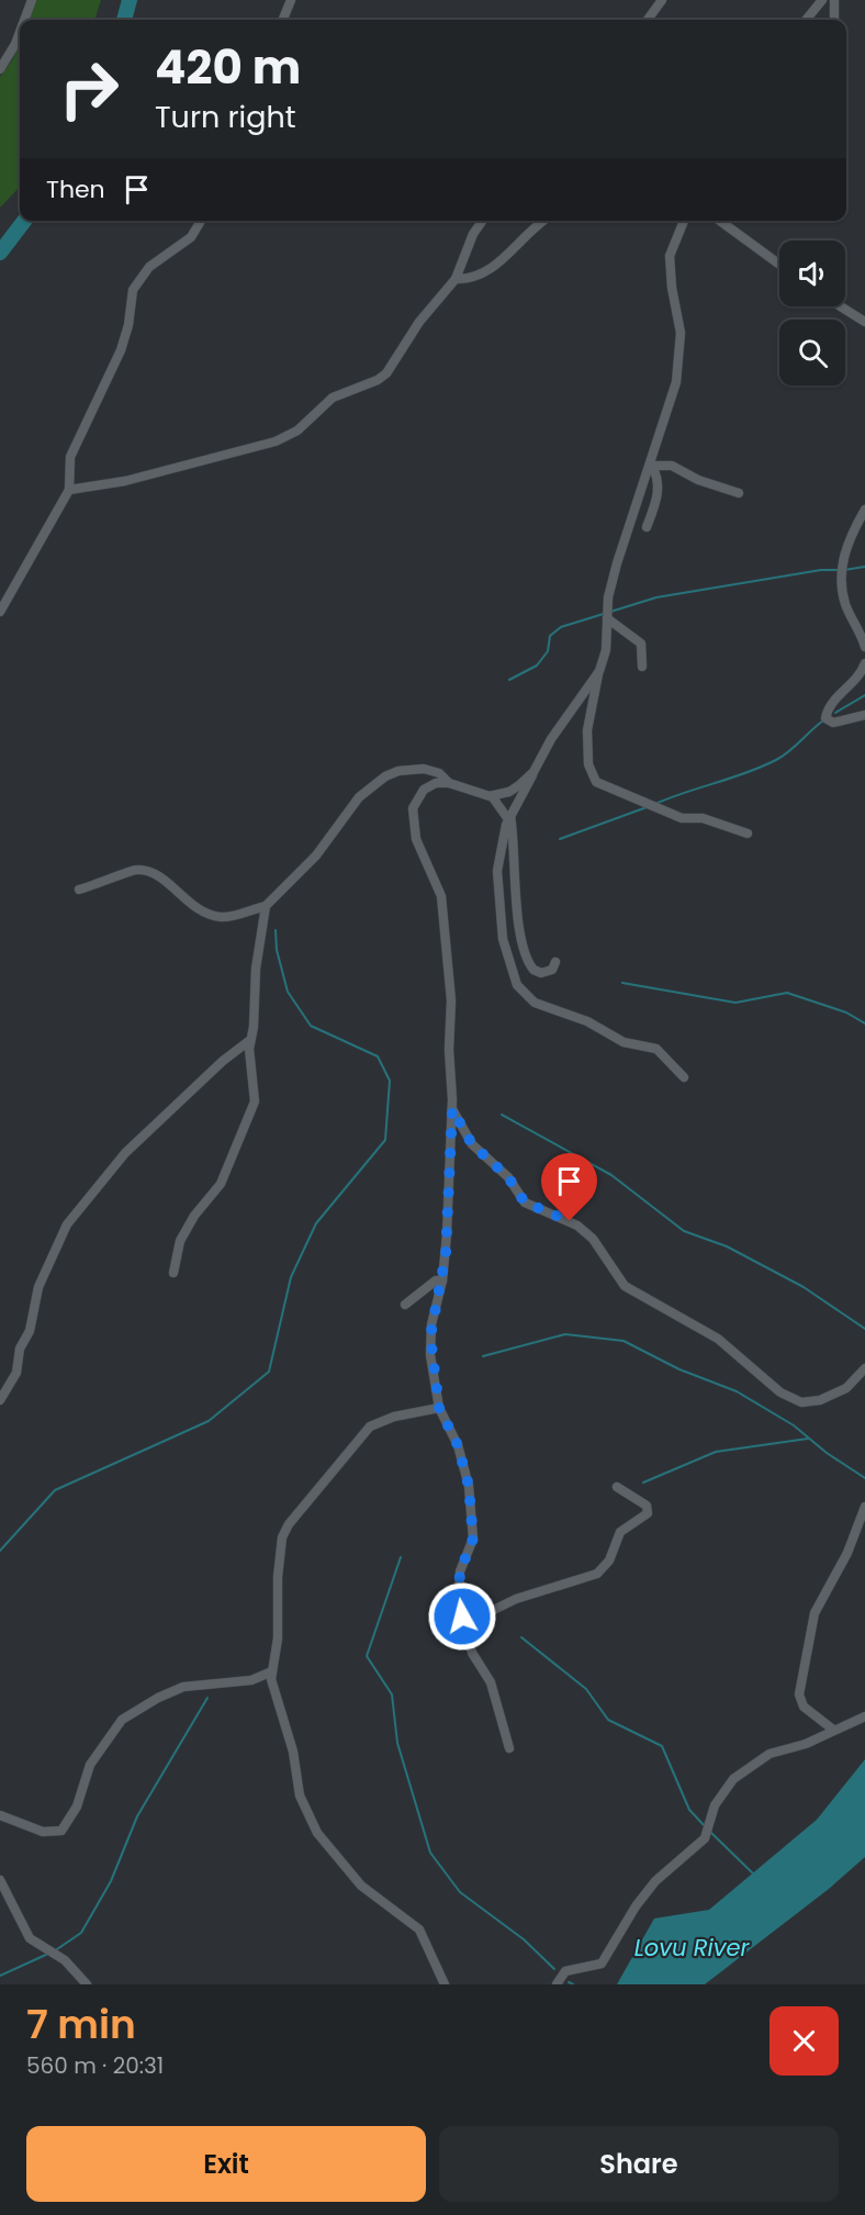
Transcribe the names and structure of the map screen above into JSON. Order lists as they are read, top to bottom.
{
  "water": ["Lovu River"],
  "page": {
    "turn": ["420 m", "Turn right"],
    "then": "Then",
    "heading": ["7 min", "560 m · 20:31"],
    "buttons": ["Exit", "Share"]
  }
}
